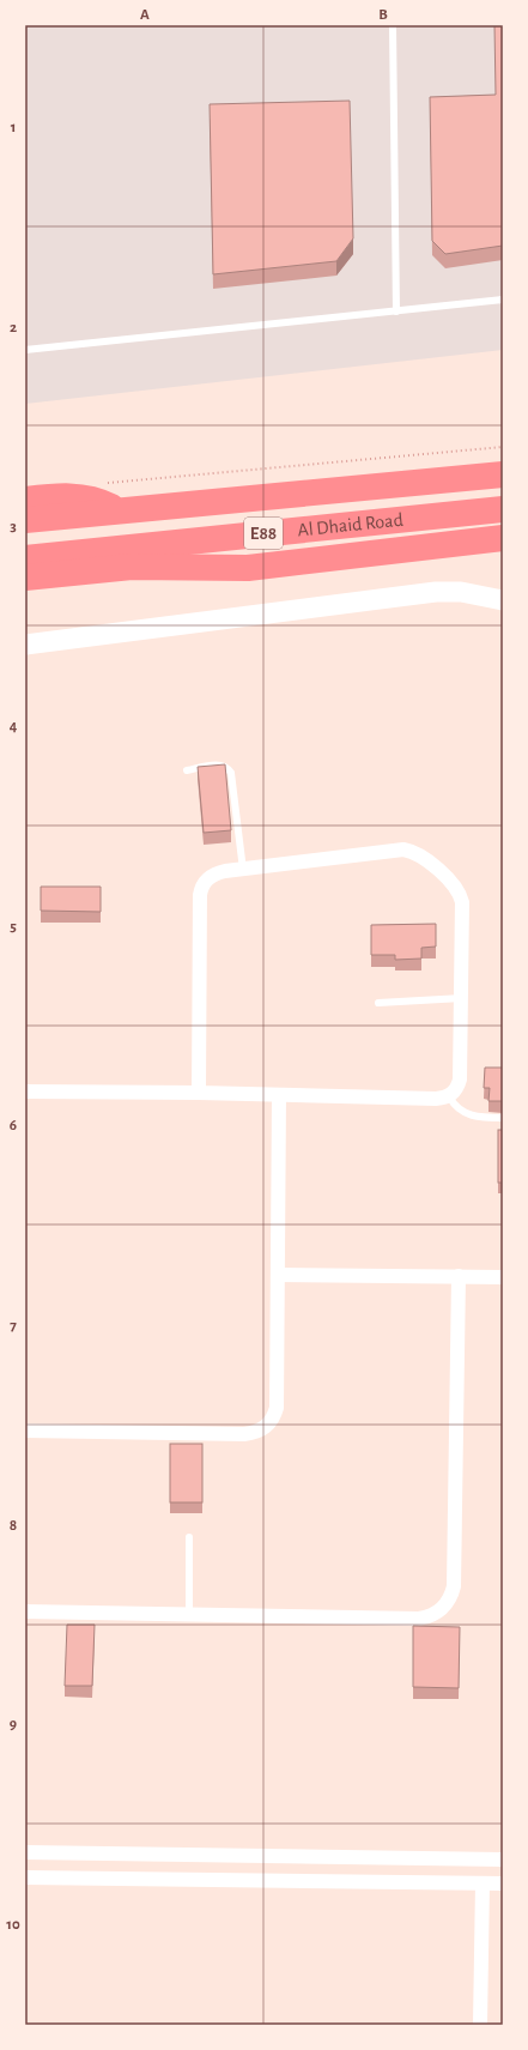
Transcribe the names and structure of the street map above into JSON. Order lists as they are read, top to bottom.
{
  "streets": {
    "highway": ["Al Dhaid Road", "E88"]
  },
  "grid": {
    "columns": ["A", "B"],
    "rows": [
      "1",
      "2",
      "3",
      "4",
      "5",
      "6",
      "7",
      "8",
      "9",
      "10"
    ]
  }
}
